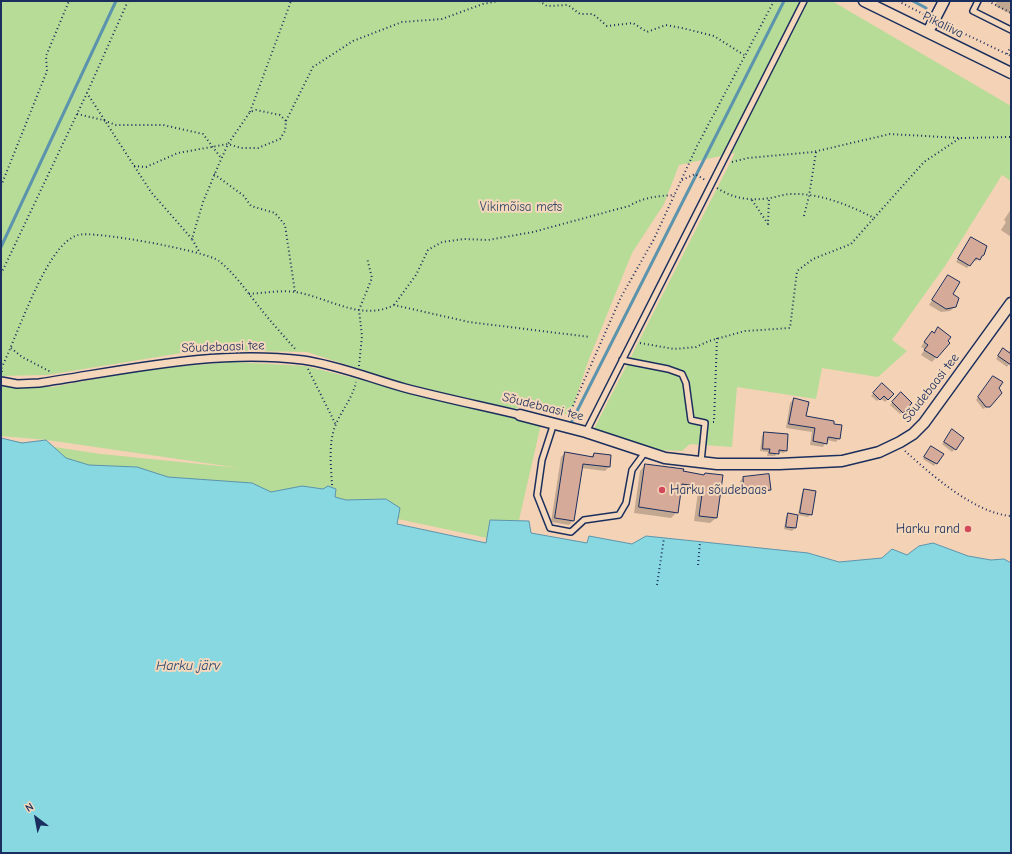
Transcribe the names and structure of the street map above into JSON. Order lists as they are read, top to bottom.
{
  "streets": {
    "street": ["Pikaliiva", "Sõudebaasi tee"]
  },
  "water": ["Harku järv"],
  "parks": ["Vikimõisa mets"],
  "places": ["Harku sõudebaas", "Harku rand"],
  "north": "top left"
}
